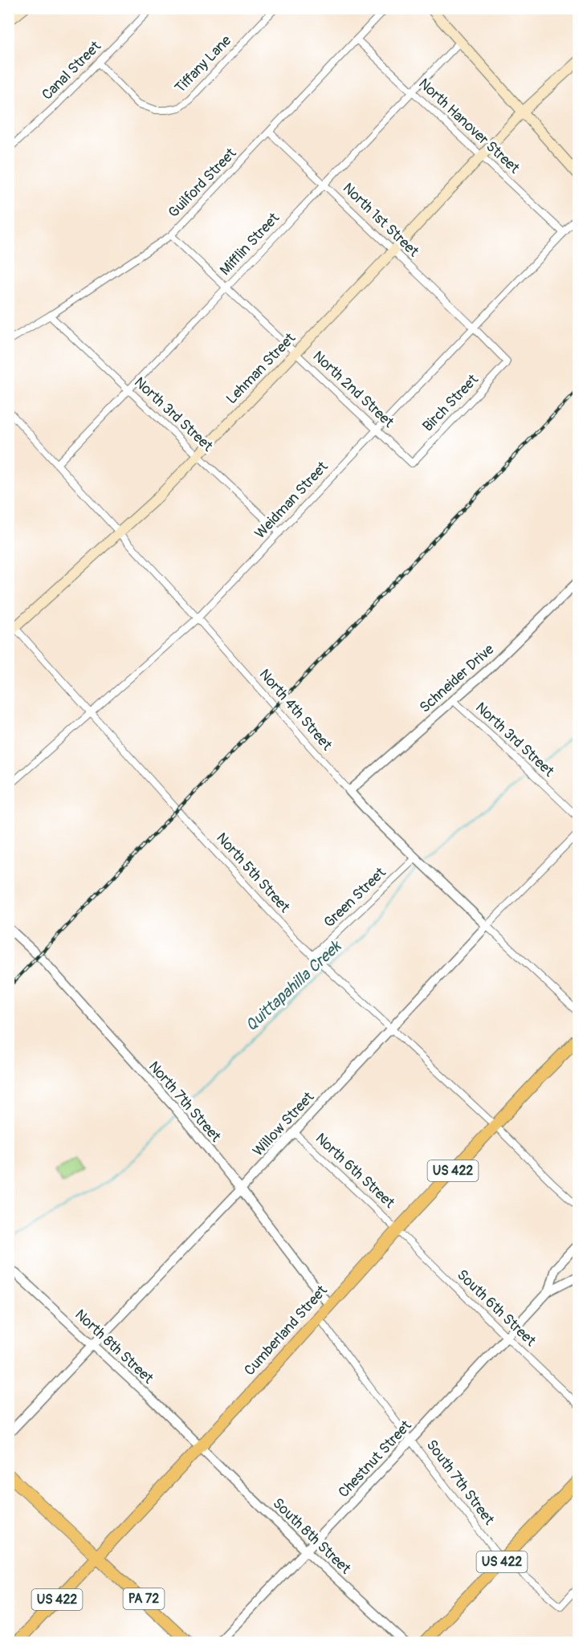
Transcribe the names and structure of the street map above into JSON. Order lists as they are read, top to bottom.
{
  "streets": {
    "main road": [
      "Lehman Street",
      "US 422",
      "Cumberland Street",
      "PA 72"
    ],
    "street": [
      "Tiffany Lane",
      "Canal Street",
      "North Hanover Street",
      "Guilford Street",
      "North 1st Street",
      "Mifflin Street",
      "North 2nd Street",
      "Birch Street",
      "North 3rd Street",
      "Weidman Street",
      "Schneider Drive",
      "North 4th Street",
      "North 5th Street",
      "Green Street",
      "North 7th Street",
      "Willow Street",
      "North 6th Street",
      "South 6th Street",
      "North 8th Street",
      "Chestnut Street",
      "South 7th Street",
      "South 8th Street"
    ]
  },
  "crossings": [
    ["Tiffany Lane", "Canal Street"],
    ["North Hanover Street", "Guilford Street"],
    ["North Hanover Street", "Mifflin Street"],
    ["North Hanover Street", "Lehman Street"],
    ["North Hanover Street", "Weidman Street"],
    ["Guilford Street", "North 1st Street"],
    ["Guilford Street", "North 2nd Street"],
    ["Guilford Street", "North 3rd Street"],
    ["North 1st Street", "Mifflin Street"],
    ["North 1st Street", "Lehman Street"],
    ["North 1st Street", "Birch Street"],
    ["North 1st Street", "Weidman Street"],
    ["Mifflin Street", "North 2nd Street"],
    ["Mifflin Street", "North 3rd Street"],
    ["Mifflin Street", "North 4th Street"],
    ["Lehman Street", "North 2nd Street"],
    ["Lehman Street", "North 3rd Street"],
    ["Lehman Street", "North 4th Street"],
    ["Lehman Street", "North 5th Street"],
    ["North 2nd Street", "Birch Street"],
    ["North 2nd Street", "Weidman Street"],
    ["North 3rd Street", "Weidman Street"],
    ["North 3rd Street", "Schneider Drive"],
    ["Weidman Street", "North 4th Street"],
    ["Weidman Street", "North 5th Street"],
    ["Schneider Drive", "North 4th Street"],
    ["North 4th Street", "Green Street"],
    ["North 4th Street", "Willow Street"],
    ["North 5th Street", "Green Street"],
    ["North 5th Street", "Willow Street"],
    ["North 5th Street", "Cumberland Street"],
    ["North 7th Street", "Willow Street"],
    ["North 7th Street", "Cumberland Street"],
    ["Willow Street", "North 6th Street"],
    ["Willow Street", "North 8th Street"],
    ["North 6th Street", "South 6th Street"],
    ["North 6th Street", "Cumberland Street"],
    ["US 422", "South 7th Street"],
    ["South 6th Street", "Cumberland Street"],
    ["South 6th Street", "Chestnut Street"],
    ["Cumberland Street", "North 8th Street"],
    ["Cumberland Street", "South 7th Street"],
    ["Cumberland Street", "South 8th Street"],
    ["Cumberland Street", "PA 72"],
    ["North 8th Street", "South 8th Street"],
    ["Chestnut Street", "South 7th Street"],
    ["Chestnut Street", "South 8th Street"]
  ],
  "water": ["Quittapahilla Creek"]
}
